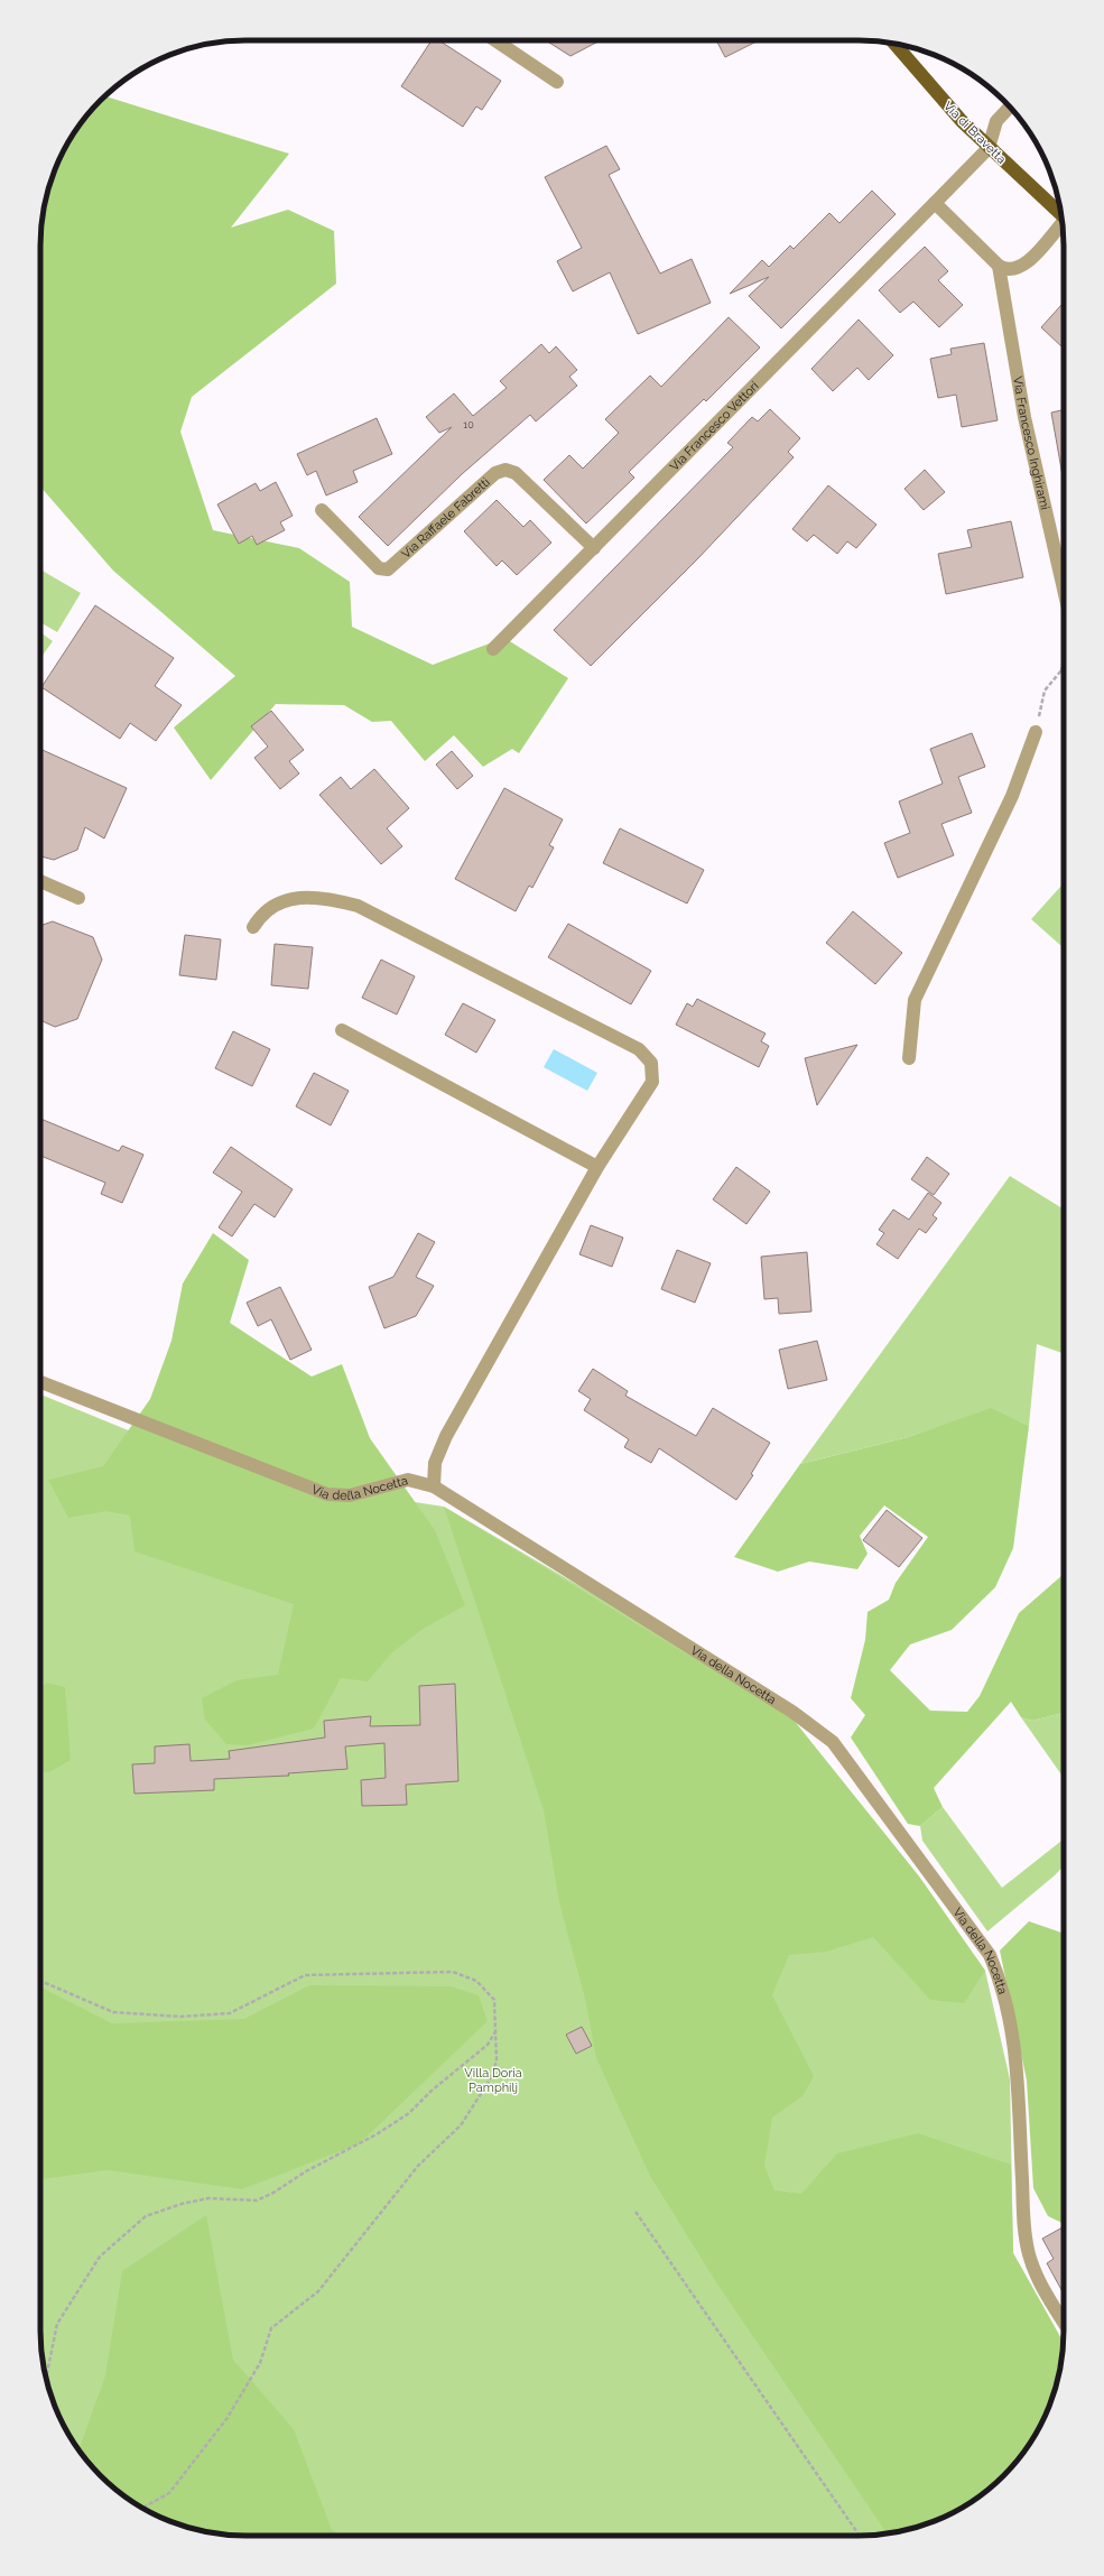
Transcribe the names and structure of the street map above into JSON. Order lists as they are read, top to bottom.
{
  "streets": {
    "main road": ["Via di Bravetta"],
    "street": [
      "Via Francesco Vettori",
      "Via Francesco Inghirami",
      "Via Raffaele Fabretti",
      "Via della Nocetta"
    ]
  },
  "crossings": [
    ["Via di Bravetta", "Via Francesco Vettori"],
    ["Via Francesco Vettori", "Via Raffaele Fabretti"]
  ],
  "parks": ["Villa Doria Pamphilj"],
  "house_numbers": ["10"]
}
